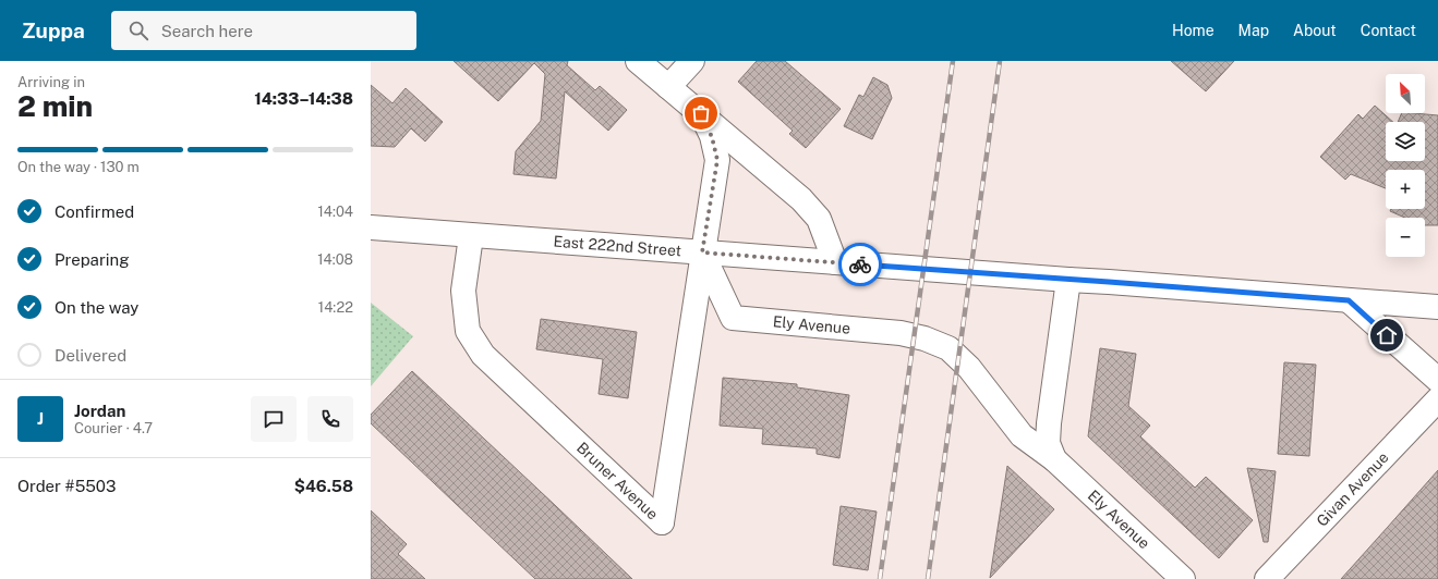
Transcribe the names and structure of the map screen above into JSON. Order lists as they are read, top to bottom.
{
  "streets": {
    "street": [
      "East 222nd Street",
      "Ely Avenue",
      "Bruner Avenue",
      "Givan Avenue"
    ]
  },
  "crossings": [
    ["East 222nd Street", "Ely Avenue"],
    ["East 222nd Street", "Bruner Avenue"],
    ["Ely Avenue", "Bruner Avenue"]
  ],
  "north": "top left",
  "page": {
    "header": "Zuppa",
    "search": "Search here",
    "nav": [
      "Home",
      "Map",
      "About",
      "Contact"
    ],
    "heading": ["2 min", "Arriving in", "14:33–14:38"],
    "panel": [
      "Jordan",
      "Courier · 4.7",
      "Order #5503",
      "$46.58"
    ],
    "map_buttons": ["+", "−"],
    "bar": "On the way · 130 m",
    "list": [
      ["Confirmed", "14:04"],
      ["Preparing", "14:08"],
      ["On the way", "14:22"],
      "Delivered"
    ],
    "round": "J"
  }
}
